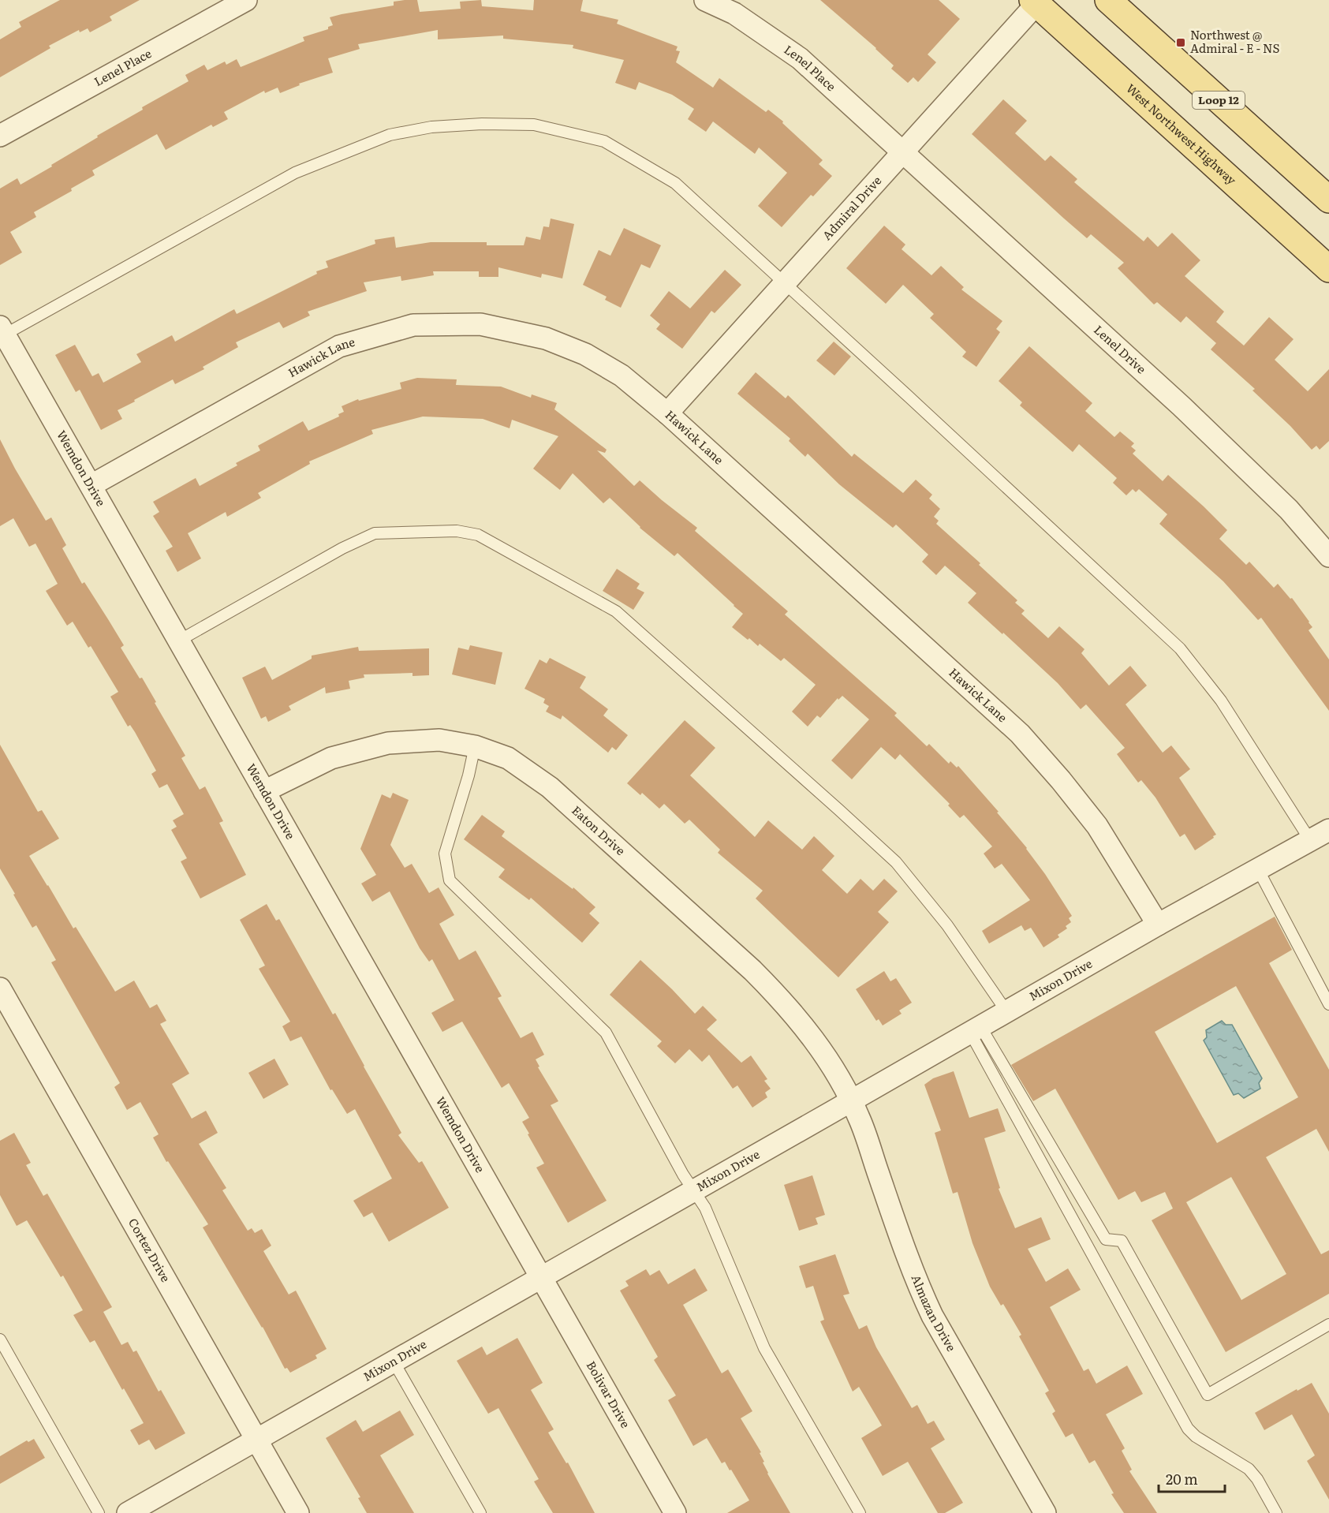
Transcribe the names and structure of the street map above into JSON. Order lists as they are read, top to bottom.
{
  "streets": {
    "main road": ["Loop 12", "West Northwest Highway"],
    "street": [
      "Lenel Place",
      "Admiral Drive",
      "Lenel Drive",
      "Hawick Lane",
      "Wemdon Drive",
      "Eaton Drive",
      "Mixon Drive",
      "Cortez Drive",
      "Almazan Drive",
      "Bolivar Drive"
    ]
  },
  "crossings": [
    ["Lenel Place", "Admiral Drive"],
    ["Lenel Place", "Lenel Drive"],
    ["West Northwest Highway", "Admiral Drive"],
    ["Admiral Drive", "Lenel Drive"],
    ["Admiral Drive", "Hawick Lane"],
    ["Hawick Lane", "Wemdon Drive"],
    ["Hawick Lane", "Mixon Drive"],
    ["Wemdon Drive", "Eaton Drive"],
    ["Wemdon Drive", "Mixon Drive"],
    ["Wemdon Drive", "Bolivar Drive"],
    ["Eaton Drive", "Mixon Drive"],
    ["Eaton Drive", "Almazan Drive"],
    ["Mixon Drive", "Cortez Drive"],
    ["Mixon Drive", "Almazan Drive"],
    ["Mixon Drive", "Bolivar Drive"]
  ],
  "places": {
    "transit": ["Northwest @ Admiral - E - NS"]
  },
  "scale_bar": "20 m"
}
